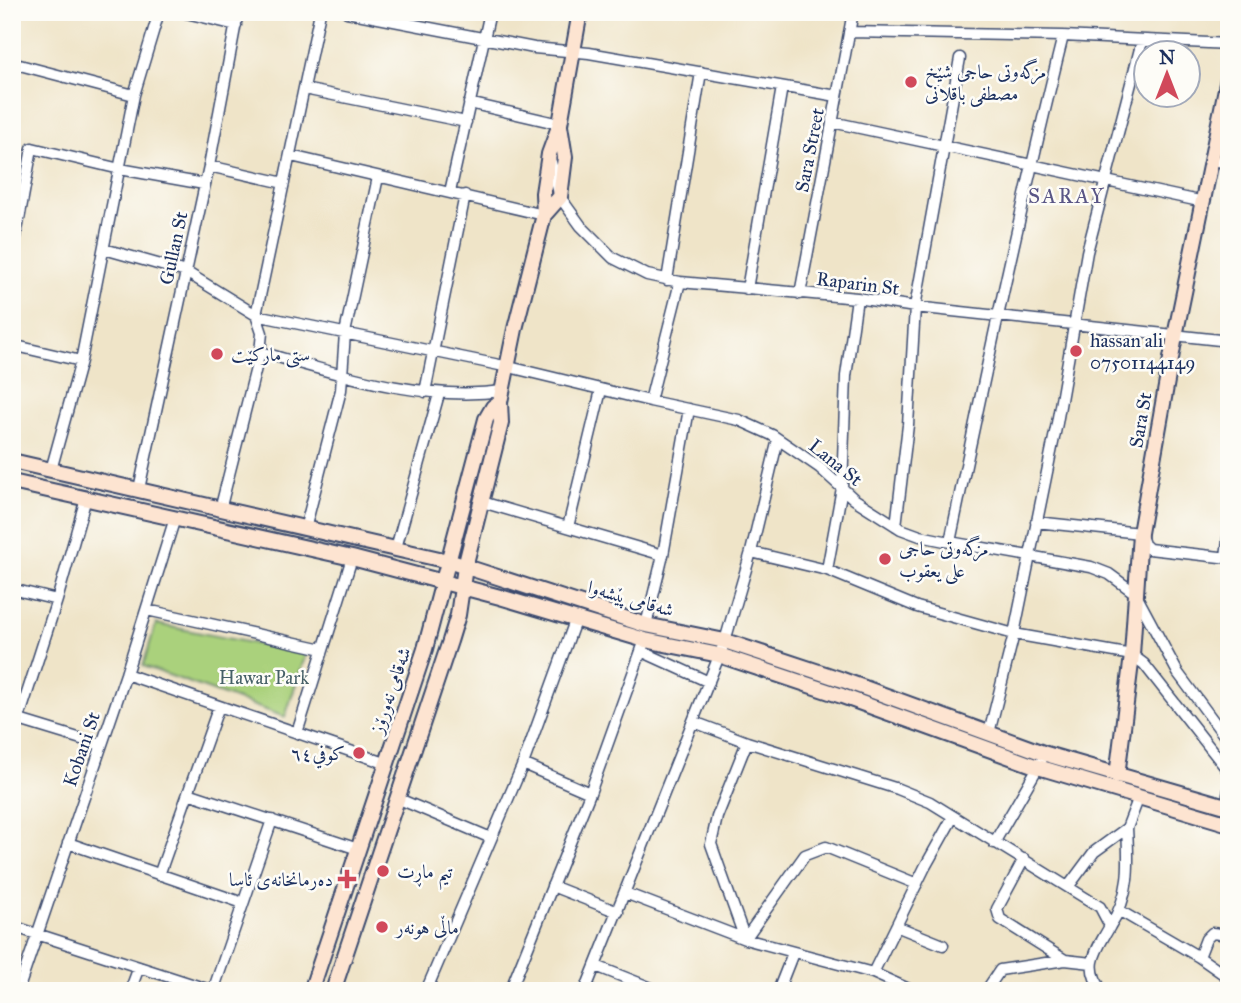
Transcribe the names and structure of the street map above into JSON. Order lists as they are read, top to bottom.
{
  "streets": {
    "main road": ["Sara St", "شەقامی پێشەوا", "شەقامی نەورۆز"],
    "street": [
      "Sara Street",
      "Gullan St",
      "Raparin St",
      "Lana St",
      "Kobani St"
    ]
  },
  "crossings": [
    ["Sara Street", "Raparin St"],
    ["Gullan St", "شەقامی پێشەوا"],
    ["Raparin St", "Sara St"],
    ["Raparin St", "شەقامی نەورۆز"],
    ["Sara St", "Lana St"],
    ["Sara St", "شەقامی پێشەوا"],
    ["Lana St", "شەقامی نەورۆز"],
    ["شەقامی پێشەوا", "شەقامی نەورۆز"],
    ["شەقامی پێشەوا", "Kobani St"]
  ],
  "districts": ["SARAY"],
  "parks": ["Hawar Park"],
  "places": {
    "other": [
      "مزگەوتی حاجی شێخ مصطفی باقلانی",
      "hassan ali 07501144149",
      "ستی مارکێت",
      "مزگەوتی حاجی علی یعقوب",
      "كوفي٦٤",
      "تیم ماڕت",
      "ماڵی هونەر"
    ],
    "health": ["دەرمانخانەی ئاسا"]
  },
  "north": "top"
}
